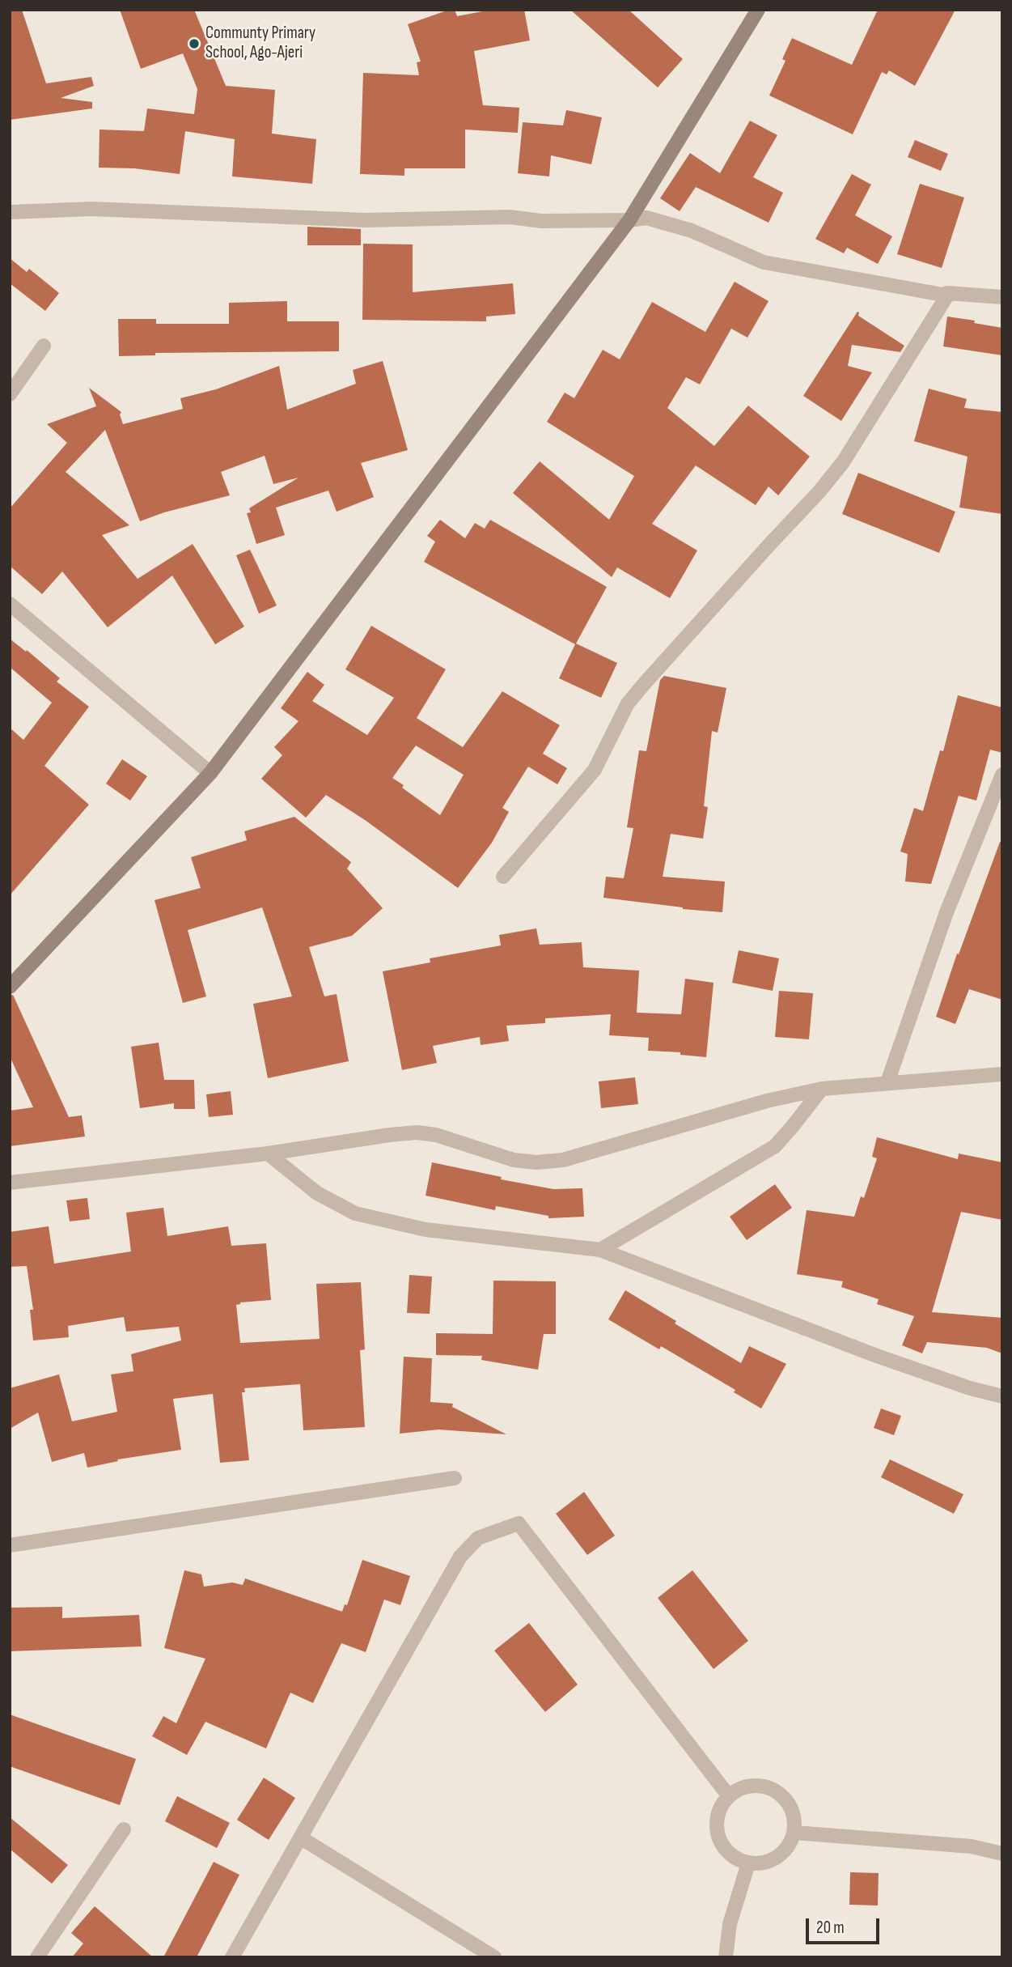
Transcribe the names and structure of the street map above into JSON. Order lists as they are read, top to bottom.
{
  "places": ["Communty Primary School, Ago-Ajeri"],
  "scale_bar": "20 m"
}
